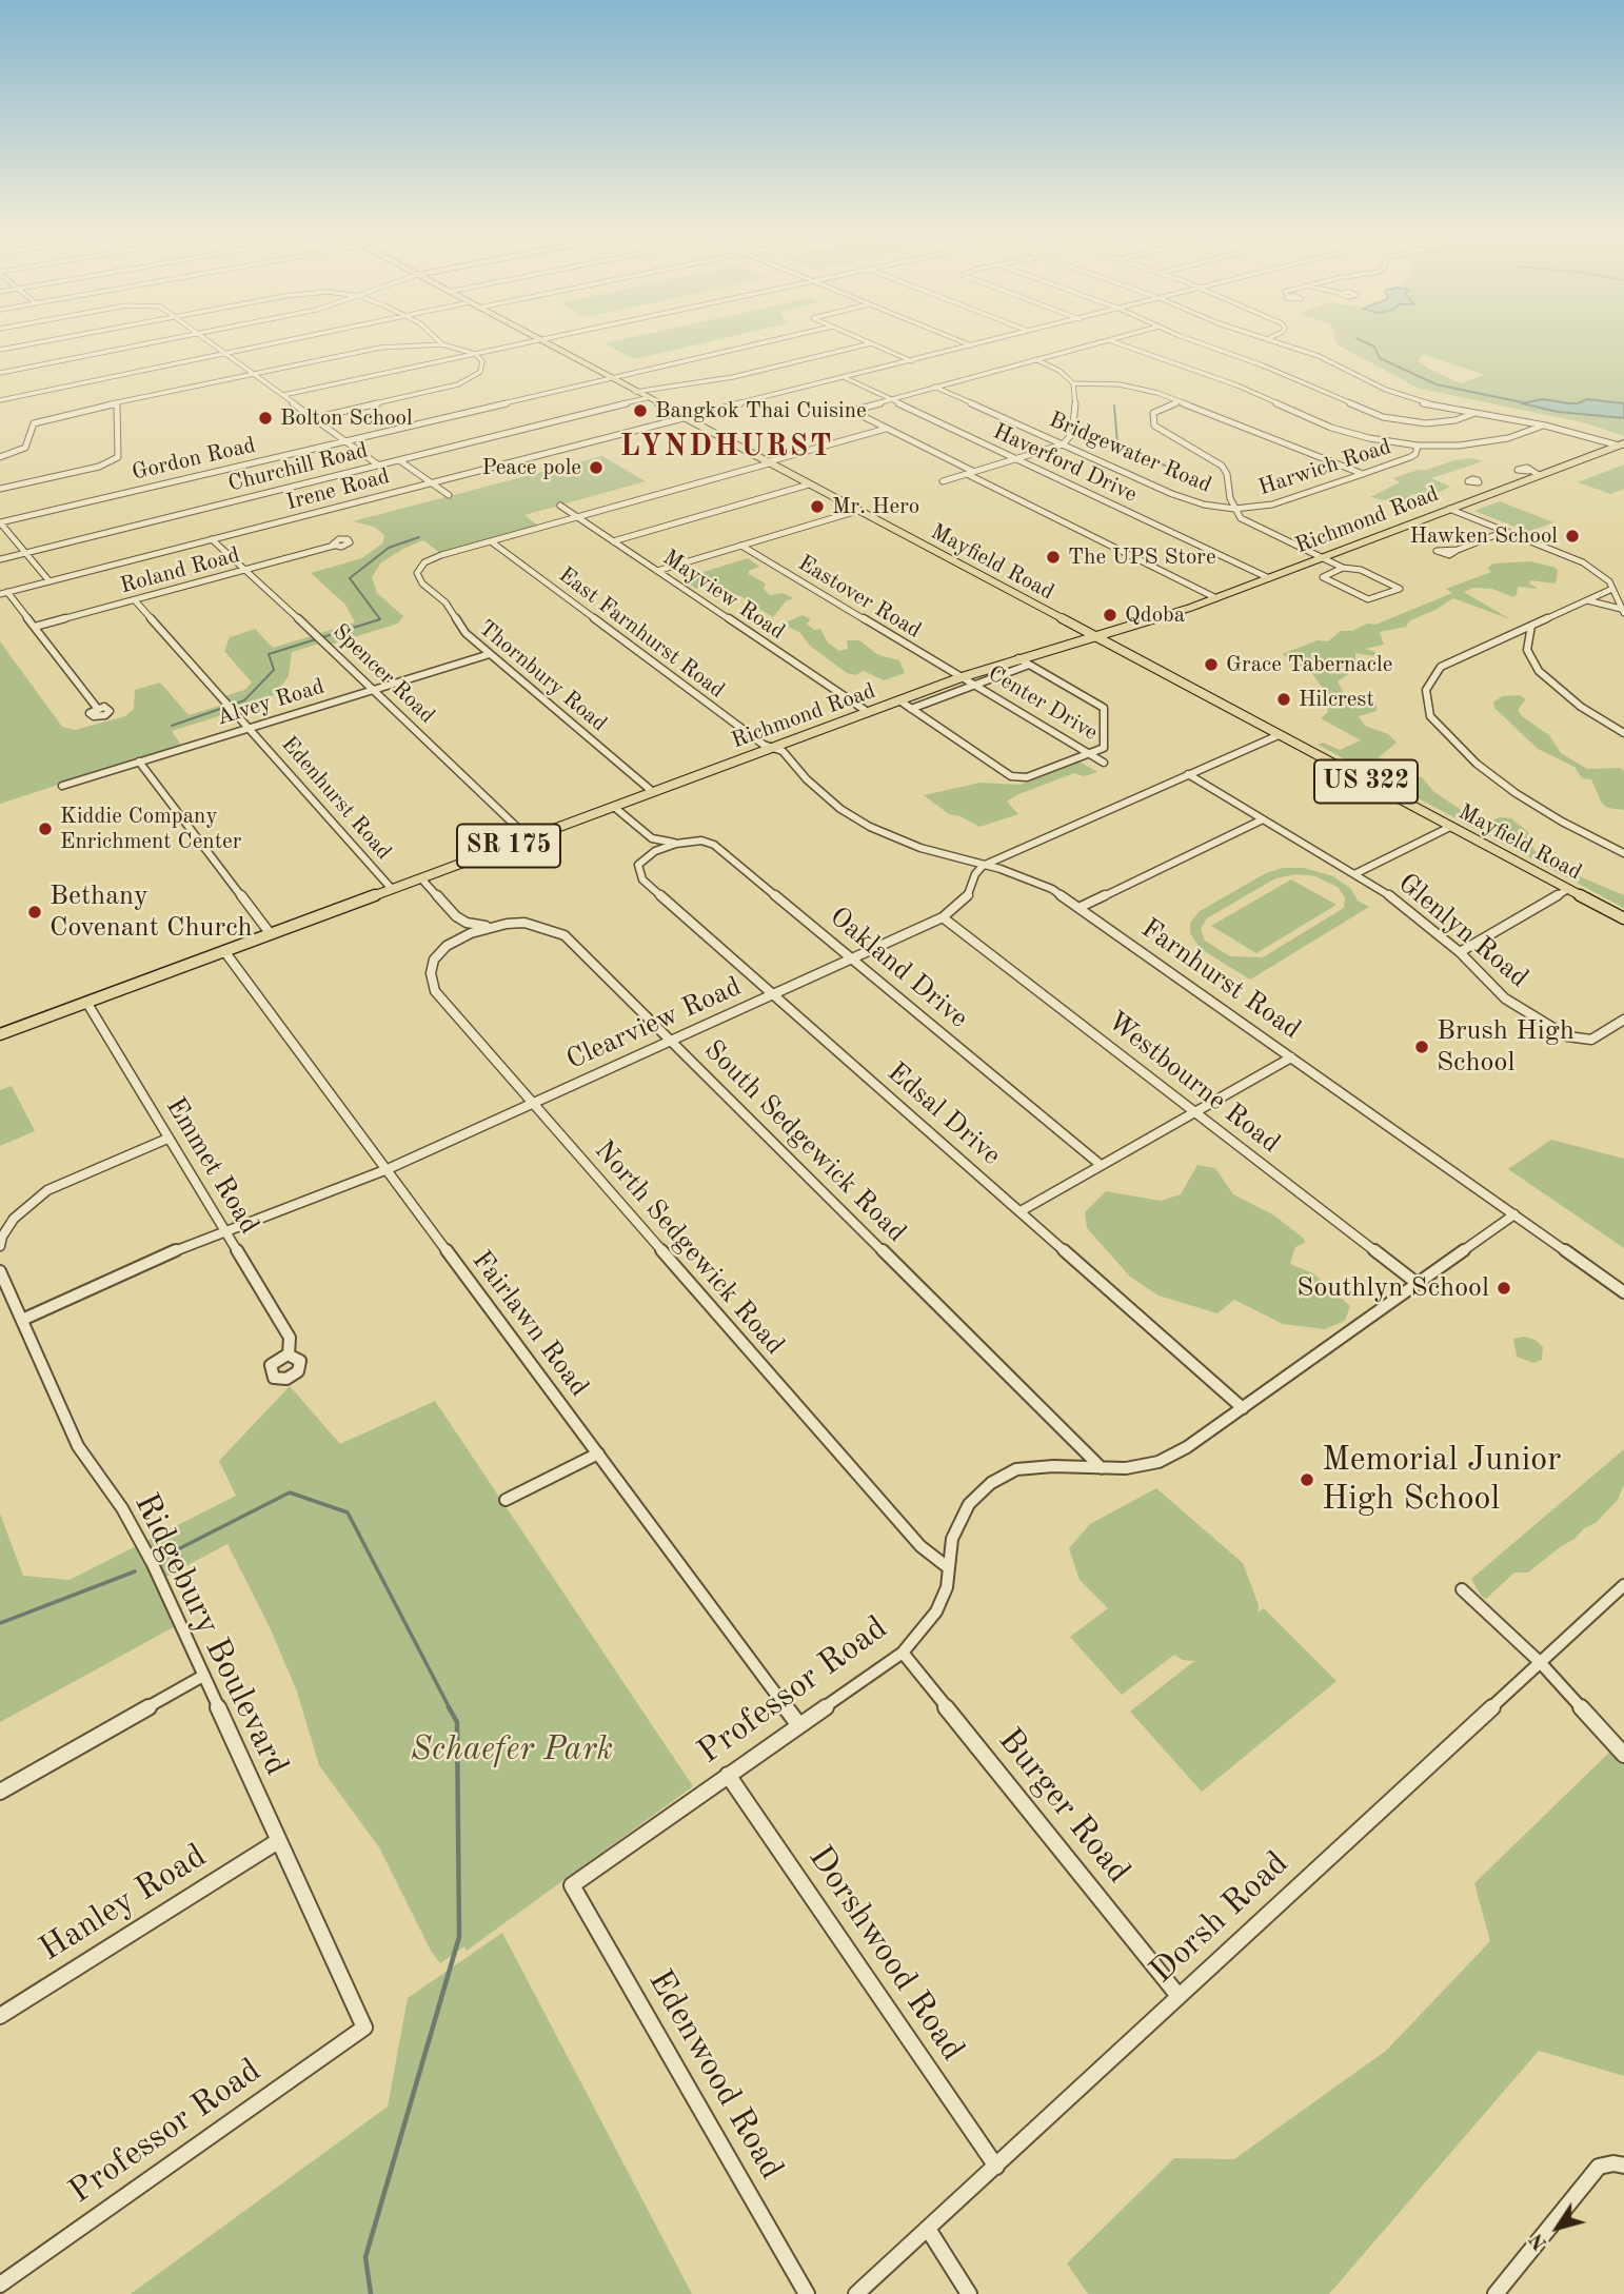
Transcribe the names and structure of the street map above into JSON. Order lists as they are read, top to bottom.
{
  "streets": {
    "main road": [
      "Richmond Road",
      "Mayfield Road",
      "US 322",
      "SR 175"
    ],
    "street": [
      "Bridgewater Road",
      "Gordon Road",
      "Haverford Drive",
      "Churchill Road",
      "Harwich Road",
      "Irene Road",
      "Roland Road",
      "Mayview Road",
      "Eastover Road",
      "East Farnhurst Road",
      "Spencer Road",
      "Thornbury Road",
      "Alvey Road",
      "Center Drive",
      "Edenhurst Road",
      "Glenlyn Road",
      "Oakland Drive",
      "Farnhurst Road",
      "Clearview Road",
      "Westbourne Road",
      "Edsal Drive",
      "South Sedgewick Road",
      "Emmet Road",
      "North Sedgewick Road",
      "Fairlawn Road",
      "Ridgebury Boulevard",
      "Professor Road",
      "Burger Road",
      "Hanley Road",
      "Dorsh Road",
      "Dorshwood Road",
      "Edenwood Road"
    ]
  },
  "crossings": [
    ["Bridgewater Road", "Harwich Road"],
    ["Gordon Road", "Mayfield Road"],
    ["Haverford Drive", "Irene Road"],
    ["Haverford Drive", "Richmond Road"],
    ["Churchill Road", "Mayfield Road"],
    ["Irene Road", "Mayfield Road"],
    ["Irene Road", "Spencer Road"],
    ["Richmond Road", "Mayfield Road"],
    ["Richmond Road", "Mayview Road"],
    ["Richmond Road", "Eastover Road"],
    ["Richmond Road", "East Farnhurst Road"],
    ["Richmond Road", "Spencer Road"],
    ["Richmond Road", "Thornbury Road"],
    ["Richmond Road", "Center Drive"],
    ["Richmond Road", "Edenhurst Road"],
    ["Richmond Road", "Farnhurst Road"],
    ["Richmond Road", "Emmet Road"],
    ["Richmond Road", "Fairlawn Road"],
    ["Roland Road", "Spencer Road"],
    ["Roland Road", "Edenhurst Road"],
    ["Eastover Road", "Center Drive"],
    ["East Farnhurst Road", "Thornbury Road"],
    ["East Farnhurst Road", "Farnhurst Road"],
    ["Spencer Road", "Alvey Road"],
    ["Thornbury Road", "Alvey Road"],
    ["Alvey Road", "Edenhurst Road"],
    ["Oakland Drive", "Clearview Road"],
    ["Oakland Drive", "Edsal Drive"],
    ["Farnhurst Road", "Clearview Road"],
    ["Farnhurst Road", "Professor Road"],
    ["Clearview Road", "Westbourne Road"],
    ["Clearview Road", "Edsal Drive"],
    ["Clearview Road", "South Sedgewick Road"],
    ["Clearview Road", "Emmet Road"],
    ["Clearview Road", "North Sedgewick Road"],
    ["Clearview Road", "Fairlawn Road"],
    ["Clearview Road", "Ridgebury Boulevard"],
    ["Westbourne Road", "Professor Road"],
    ["Edsal Drive", "Professor Road"],
    ["South Sedgewick Road", "North Sedgewick Road"],
    ["South Sedgewick Road", "Professor Road"],
    ["North Sedgewick Road", "Professor Road"],
    ["Fairlawn Road", "Professor Road"],
    ["Ridgebury Boulevard", "Professor Road"],
    ["Ridgebury Boulevard", "Hanley Road"],
    ["Professor Road", "Burger Road"],
    ["Professor Road", "Dorshwood Road"],
    ["Professor Road", "Edenwood Road"],
    ["Burger Road", "Dorsh Road"],
    ["Dorsh Road", "Dorshwood Road"]
  ],
  "districts": ["LYNDHURST"],
  "parks": ["Schaefer Park"],
  "places": [
    "Bangkok Thai Cuisine",
    "Bolton School",
    "Peace pole",
    "Mr. Hero",
    "Hawken School",
    "The UPS Store",
    "Qdoba",
    "Grace Tabernacle",
    "Hilcrest",
    "Kiddie Company Enrichment Center",
    "Bethany Covenant Church",
    "Brush High School",
    "Southlyn School",
    "Memorial Junior High School"
  ],
  "north": "bottom left"
}
